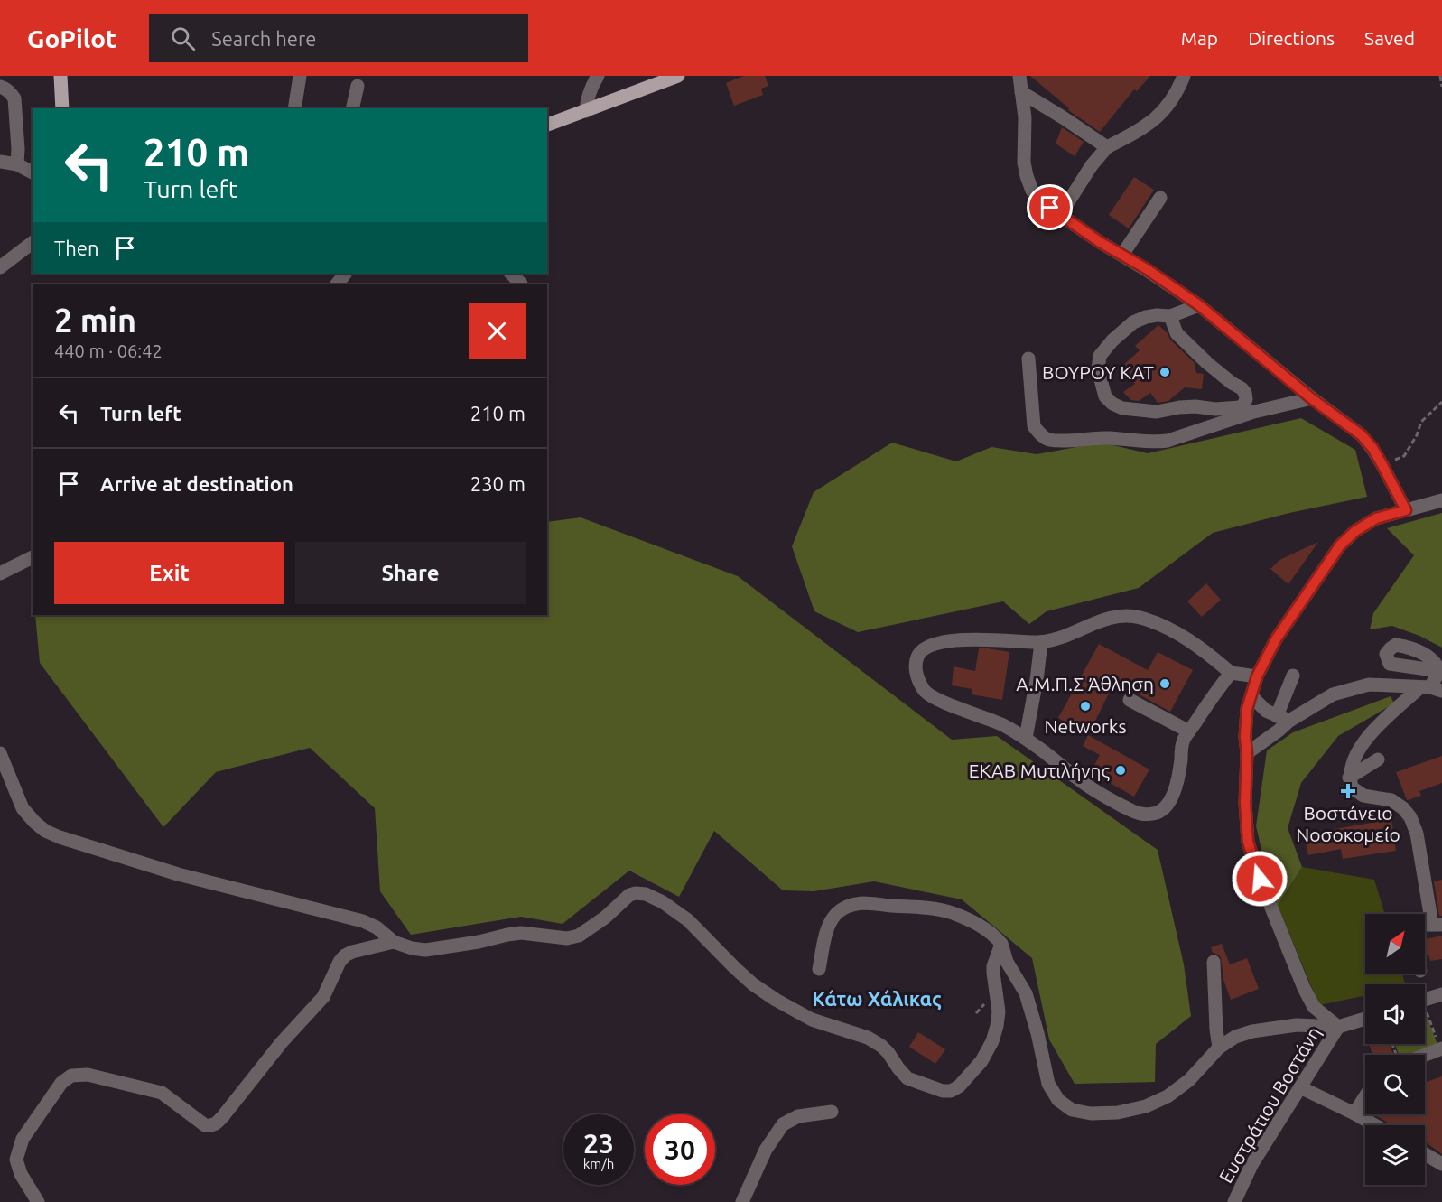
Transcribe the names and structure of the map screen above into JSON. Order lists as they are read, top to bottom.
{
  "streets": {
    "street": ["Ευστράτιου Βοστάνη"]
  },
  "districts": ["Κάτω Χάλικας"],
  "places": {
    "other": [
      "ΒΟΥΡΟΥ ΚΑΤ",
      "Α.Μ.Π.Σ Άθληση",
      "Networks",
      "ΕΚΑΒ Μυτιλήνης"
    ],
    "health": ["Βοστάνειο Νοσοκομείο"]
  },
  "north": "top right",
  "page": {
    "header": "GoPilot",
    "search": "Search here",
    "nav": ["Map", "Directions", "Saved"],
    "turn": ["210 m", "Turn left"],
    "then": "Then",
    "heading": ["2 min", "440 m · 06:42"],
    "list": [
      {
        "name": "Turn left",
        "value": "210 m"
      },
      {
        "name": "Arrive at destination",
        "value": "230 m"
      }
    ],
    "buttons": ["Exit", "Share"],
    "speed": "23 km/h",
    "limit": "30"
  }
}
